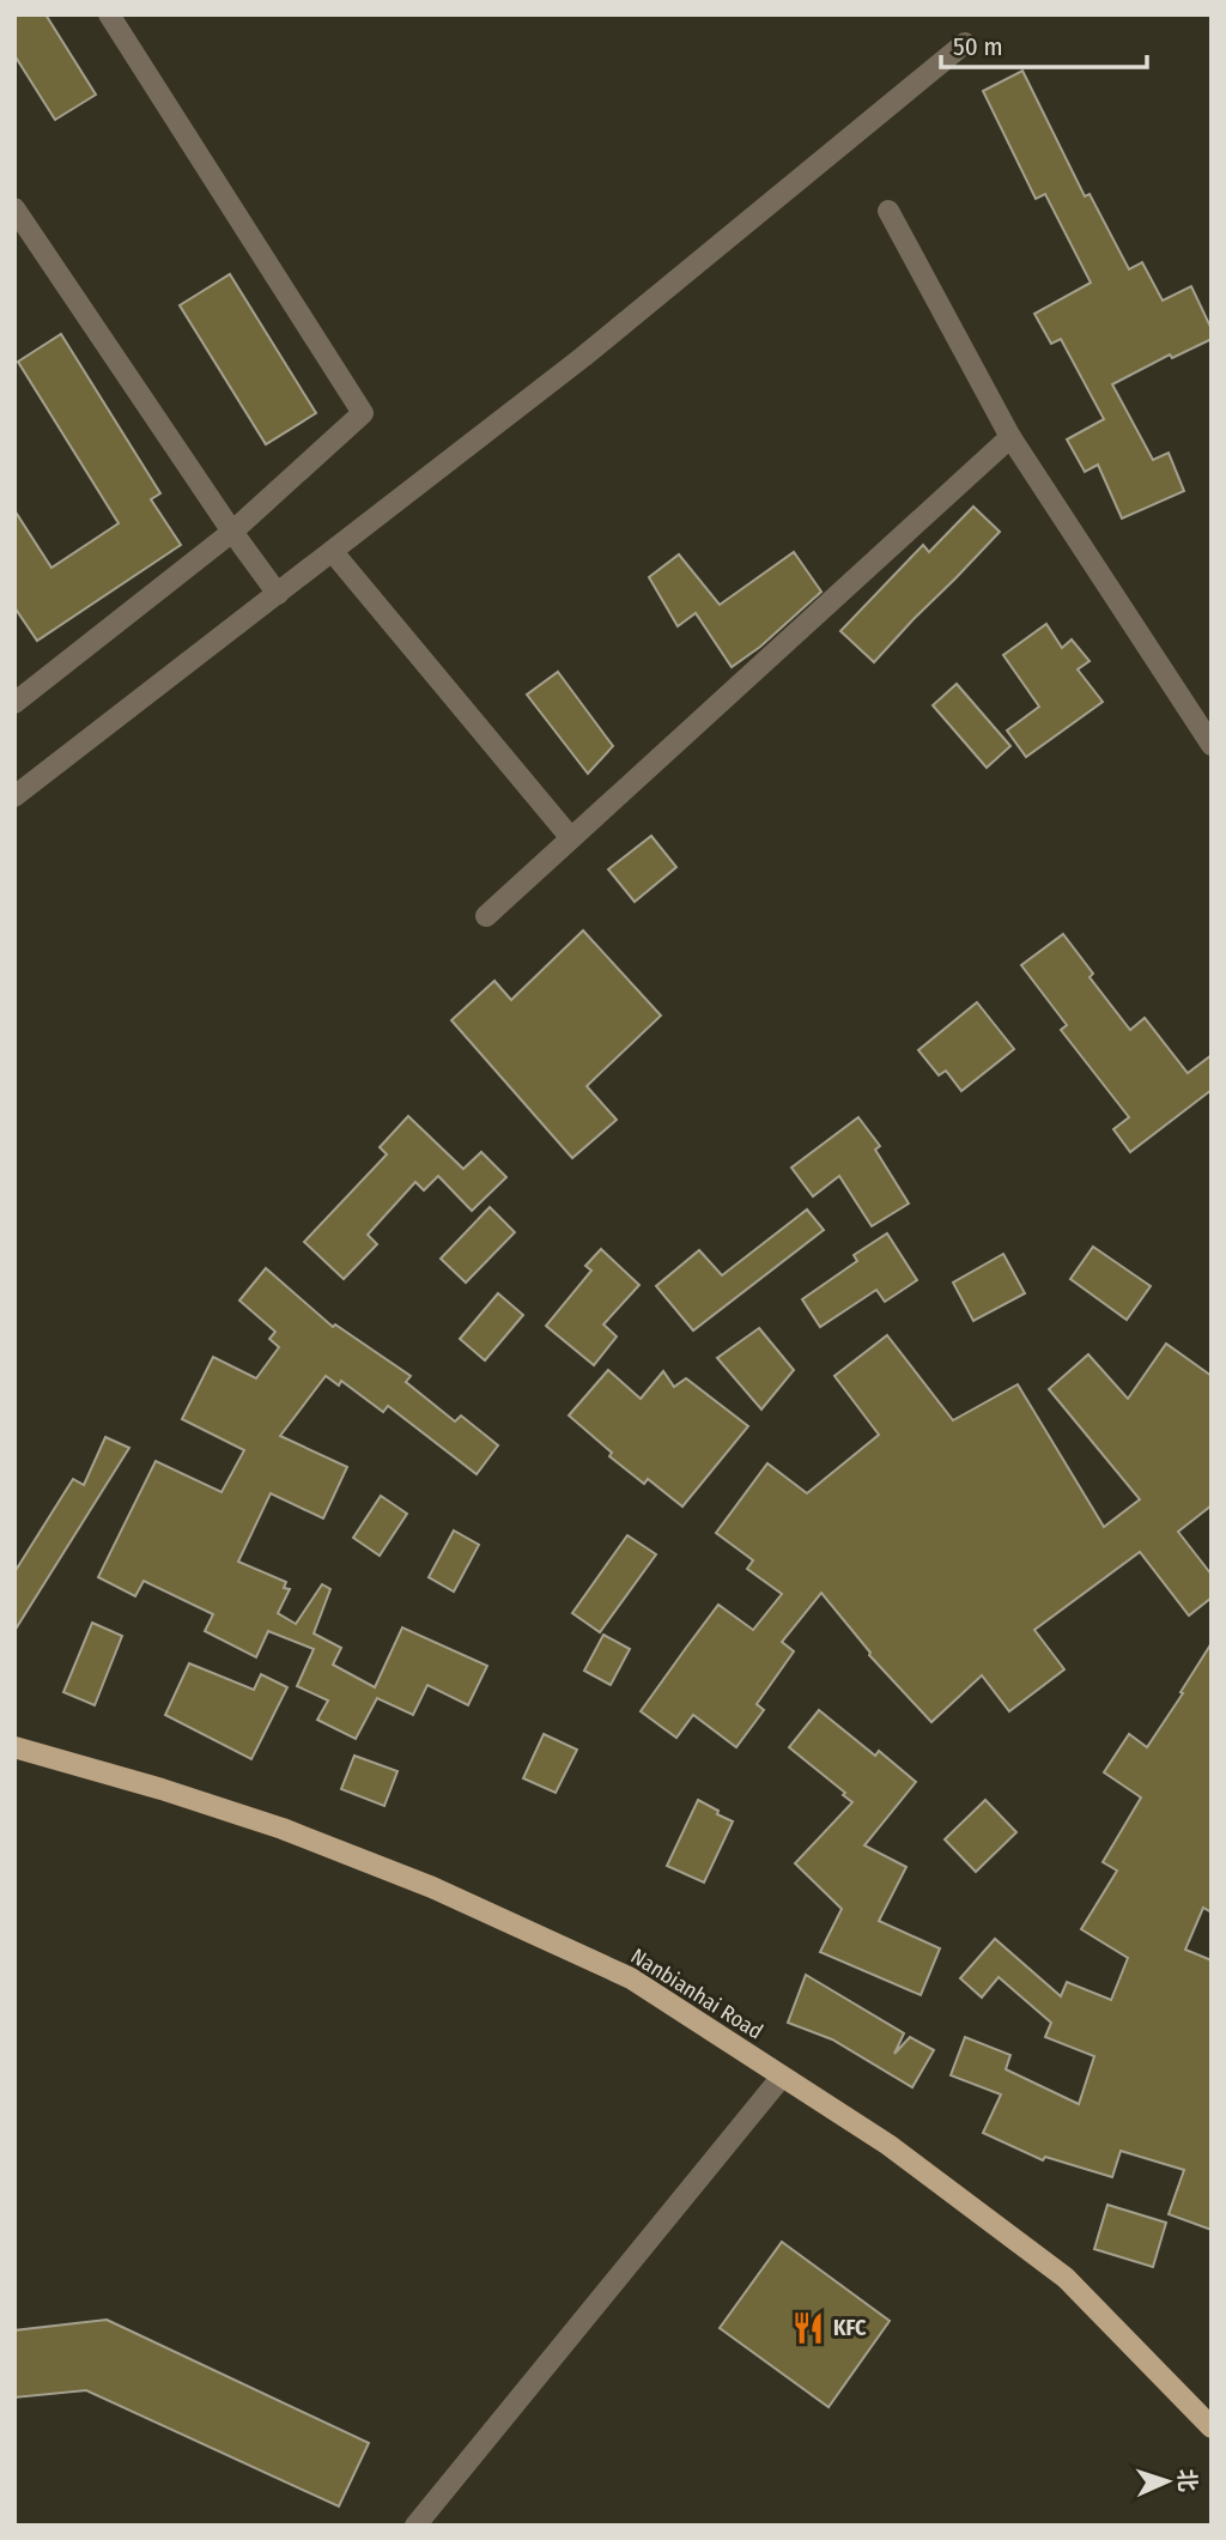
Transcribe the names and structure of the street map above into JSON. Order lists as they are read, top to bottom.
{
  "streets": {
    "main road": ["Nanbianhai Road"]
  },
  "places": {
    "restaurant": ["KFC"]
  },
  "scale_bar": "50 m",
  "north": "right"
}
